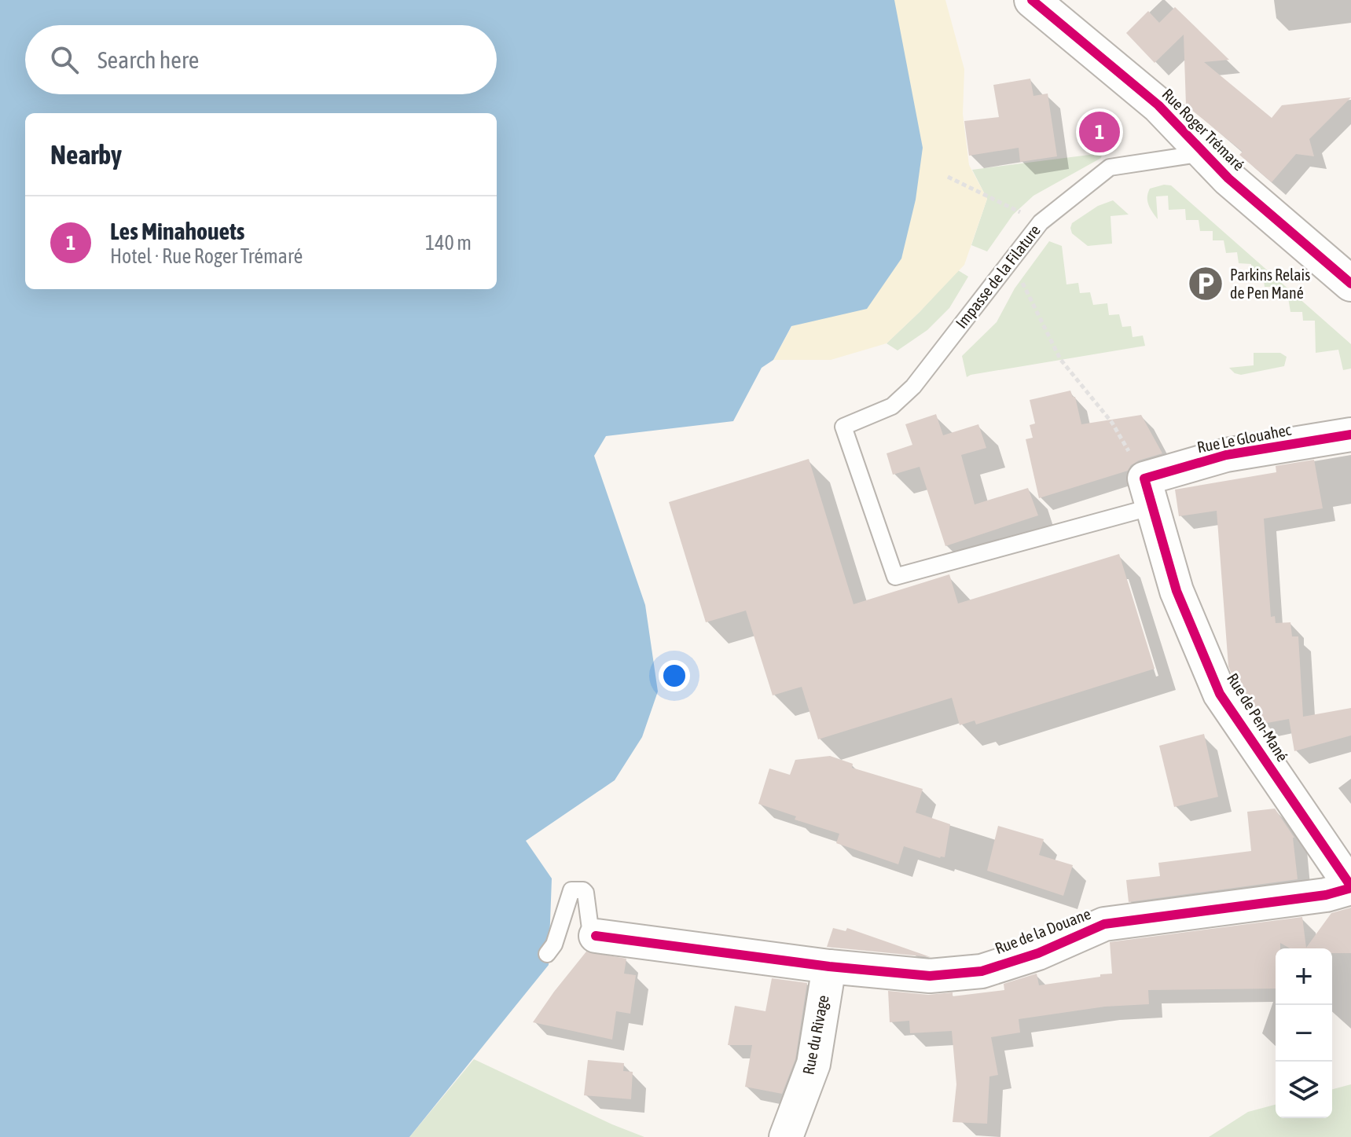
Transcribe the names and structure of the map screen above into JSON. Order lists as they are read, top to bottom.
{
  "streets": {
    "street": [
      "Rue Roger Trémaré",
      "Rue Le Glouahec",
      "Rue de Pen-Mané",
      "Rue de la Douane",
      "Rue du Rivage"
    ],
    "lane": ["Impasse de la Filature"]
  },
  "crossings": [
    ["Rue Roger Trémaré", "Impasse de la Filature"],
    ["Impasse de la Filature", "Rue Le Glouahec"],
    ["Impasse de la Filature", "Rue de Pen-Mané"],
    ["Rue Le Glouahec", "Rue de Pen-Mané"],
    ["Rue de Pen-Mané", "Rue de la Douane"],
    ["Rue de la Douane", "Rue du Rivage"]
  ],
  "places": {
    "parking": ["Parkins Relais de Pen Mané"]
  },
  "page": {
    "search": "Search here",
    "pins": "1",
    "heading": "Nearby",
    "list": [
      {
        "mark": "1",
        "name": "Les Minahouets",
        "note": "Hotel · Rue Roger Trémaré",
        "value": "140 m"
      }
    ],
    "map_buttons": ["+", "−"]
  }
}
